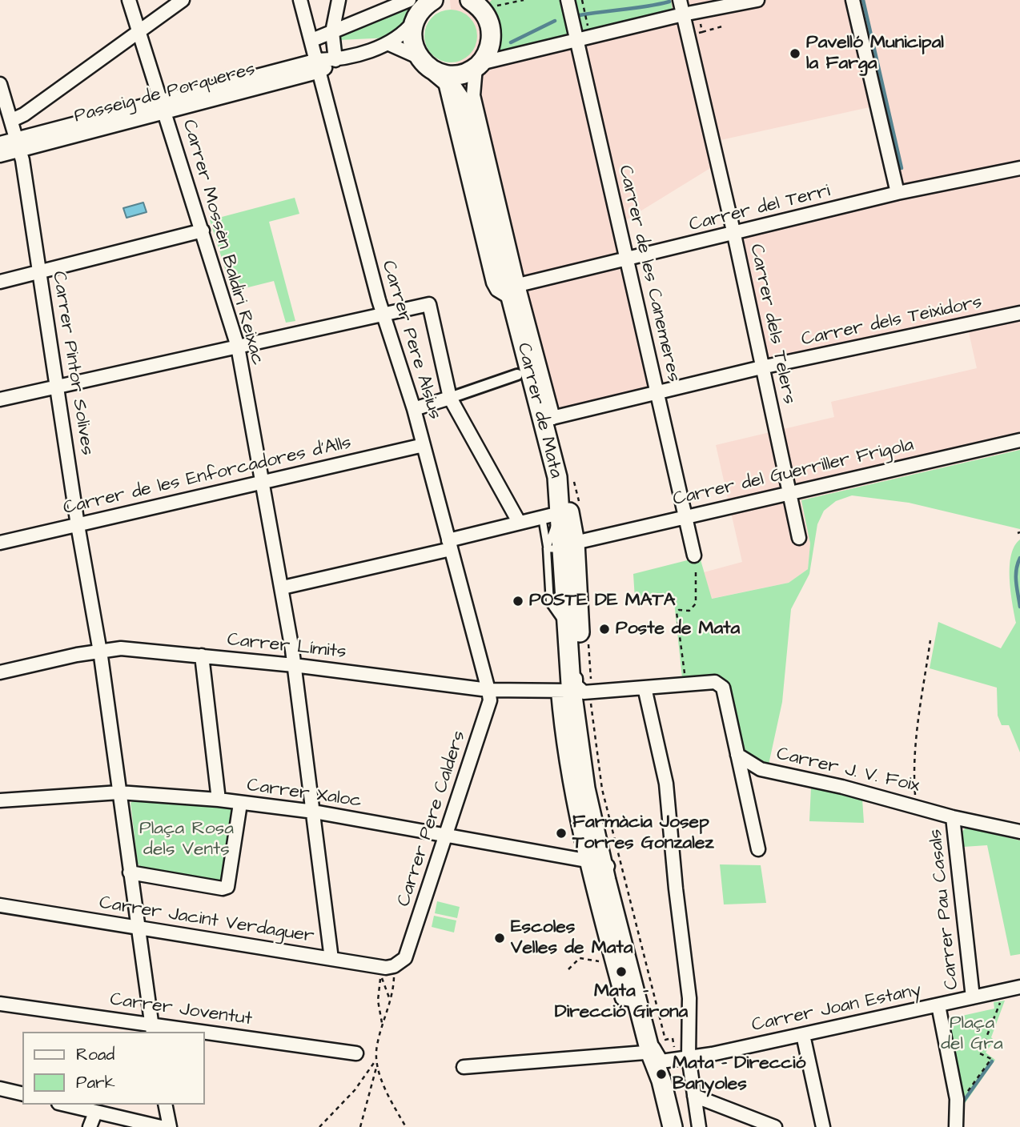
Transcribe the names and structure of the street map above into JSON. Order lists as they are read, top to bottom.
{
  "streets": {
    "main road": ["Carrer de Mata"],
    "street": [
      "Passeig de Porqueres",
      "Carrer del Terri",
      "Carrer Mossèn Baldiri Reixac",
      "Carrer de les Canemeres",
      "Carrer dels Teixidors",
      "Carrer dels Telers",
      "Carrer Pere Alsius",
      "Carrer Pintor Solives",
      "Carrer del Guerriller Frigola",
      "Carrer de les Enforcadores d'Alls",
      "Carrer Límits",
      "Carrer J. V. Foix",
      "Carrer Xaloc",
      "Carrer Pere Calders",
      "Carrer Pau Casals",
      "Carrer Jacint Verdaguer",
      "Carrer Joan Estany",
      "Carrer Joventut"
    ]
  },
  "crossings": [
    ["Passeig de Porqueres", "Carrer Mossèn Baldiri Reixac"],
    ["Passeig de Porqueres", "Carrer Pere Alsius"],
    ["Passeig de Porqueres", "Carrer Pintor Solives"],
    ["Carrer del Terri", "Carrer de les Canemeres"],
    ["Carrer del Terri", "Carrer dels Telers"],
    ["Carrer del Terri", "Carrer de Mata"],
    ["Carrer Mossèn Baldiri Reixac", "Carrer de les Enforcadores d'Alls"],
    ["Carrer Mossèn Baldiri Reixac", "Carrer Límits"],
    ["Carrer Mossèn Baldiri Reixac", "Carrer Xaloc"],
    ["Carrer Mossèn Baldiri Reixac", "Carrer Jacint Verdaguer"],
    ["Carrer de les Canemeres", "Carrer dels Teixidors"],
    ["Carrer de les Canemeres", "Carrer del Guerriller Frigola"],
    ["Carrer dels Teixidors", "Carrer dels Telers"],
    ["Carrer dels Teixidors", "Carrer de Mata"],
    ["Carrer dels Telers", "Carrer del Guerriller Frigola"],
    ["Carrer Pere Alsius", "Carrer de les Enforcadores d'Alls"],
    ["Carrer Pere Alsius", "Carrer Límits"],
    ["Carrer Pere Alsius", "Carrer Pere Calders"],
    ["Carrer Pintor Solives", "Carrer de les Enforcadores d'Alls"],
    ["Carrer Pintor Solives", "Carrer Límits"],
    ["Carrer Pintor Solives", "Carrer Xaloc"],
    ["Carrer Pintor Solives", "Carrer Jacint Verdaguer"],
    ["Carrer Pintor Solives", "Carrer Joventut"],
    ["Carrer de Mata", "Carrer del Guerriller Frigola"],
    ["Carrer de Mata", "Carrer Límits"],
    ["Carrer Límits", "Carrer J. V. Foix"],
    ["Carrer Límits", "Carrer Pere Calders"],
    ["Carrer J. V. Foix", "Carrer Pau Casals"],
    ["Carrer Xaloc", "Carrer Pere Calders"],
    ["Carrer Pere Calders", "Carrer Jacint Verdaguer"],
    ["Carrer Pau Casals", "Carrer Joan Estany"]
  ],
  "parks": ["Plaça Rosa dels Vents", "Plaça del Gra"],
  "places": [
    "Pavelló Municipal la Farga",
    "POSTE DE MATA",
    "Poste de Mata",
    "Farmàcia Josep Torres Gonzalez",
    "Escoles Velles de Mata",
    "Mata - Direcció Girona",
    "Mata - Direcció Banyoles"
  ],
  "legend": ["Road", "Park"]
}
